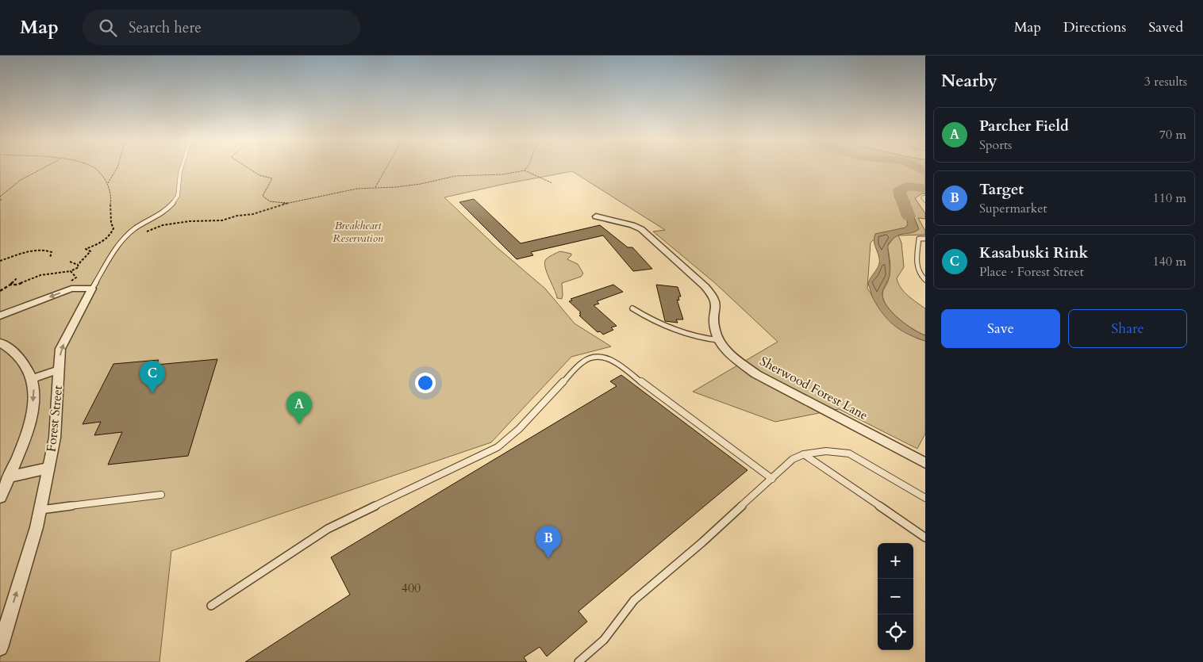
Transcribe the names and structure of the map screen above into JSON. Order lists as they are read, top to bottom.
{
  "streets": {
    "street": ["Sherwood Forest Lane", "Forest Street"]
  },
  "parks": ["Breakheart Reservation"],
  "house_numbers": ["400"],
  "page": {
    "header": "Map",
    "search": "Search here",
    "nav": ["Map", "Directions", "Saved"],
    "heading": ["Nearby", "3 results"],
    "list": [
      {
        "mark": "A",
        "name": "Parcher Field",
        "note": "Sports",
        "value": "70 m"
      },
      {
        "mark": "B",
        "name": "Target",
        "note": "Supermarket",
        "value": "110 m"
      },
      {
        "mark": "C",
        "name": "Kasabuski Rink",
        "note": "Place · Forest Street",
        "value": "140 m"
      }
    ],
    "buttons": ["Save", "Share"],
    "pins": ["C", "A", "B"],
    "map_buttons": ["+", "−"]
  }
}
